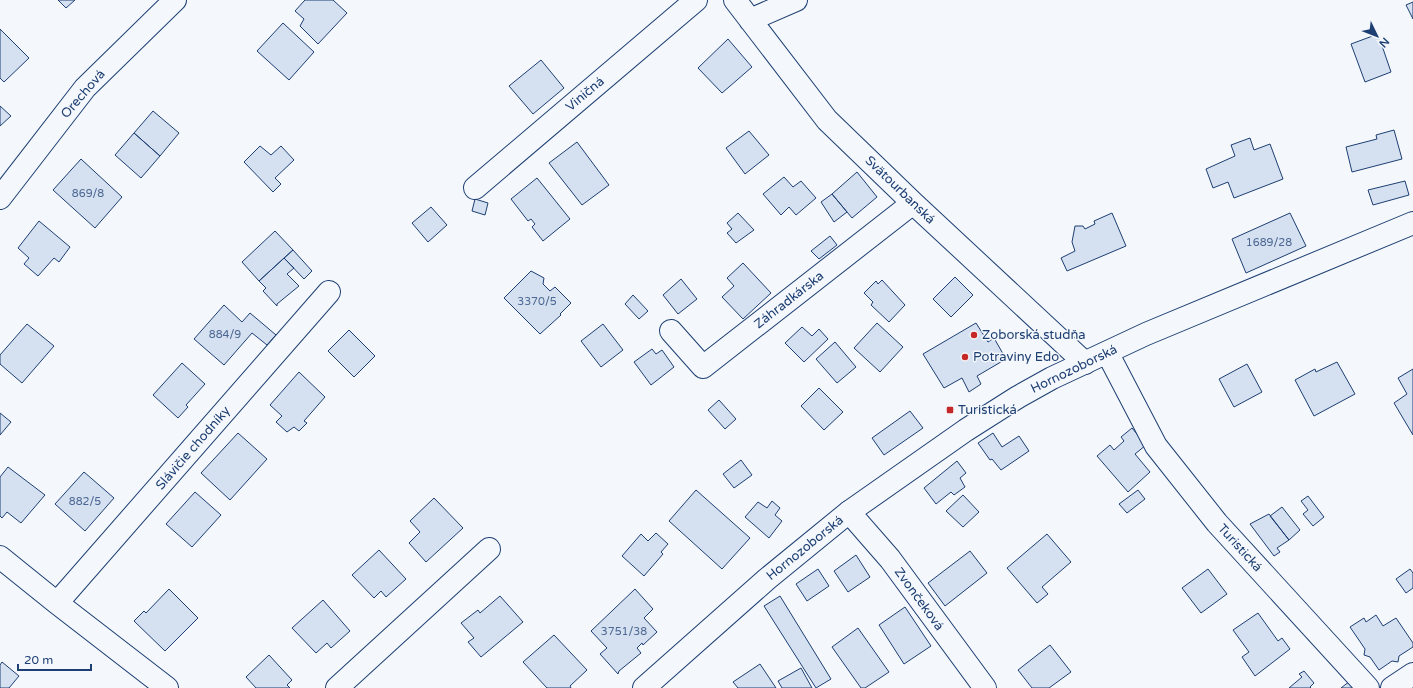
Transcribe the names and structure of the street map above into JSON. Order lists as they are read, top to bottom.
{
  "streets": {
    "street": [
      "Orechová",
      "Viničná",
      "Svätourbanská",
      "Záhradkárska",
      "Hornozoborská",
      "Slávičie chodníky",
      "Turistická",
      "Zvončeková"
    ]
  },
  "crossings": [
    ["Svätourbanská", "Záhradkárska"],
    ["Svätourbanská", "Hornozoborská"],
    ["Hornozoborská", "Turistická"],
    ["Hornozoborská", "Zvončeková"]
  ],
  "places": {
    "other": ["Zoborská studňa", "Potraviny Edo"],
    "transit": ["Turistická"]
  },
  "house_numbers": [
    "869/8",
    "1689/28",
    "3370/5",
    "884/9",
    "882/5",
    "3751/38"
  ],
  "scale_bar": "20 m",
  "north": "bottom right"
}
